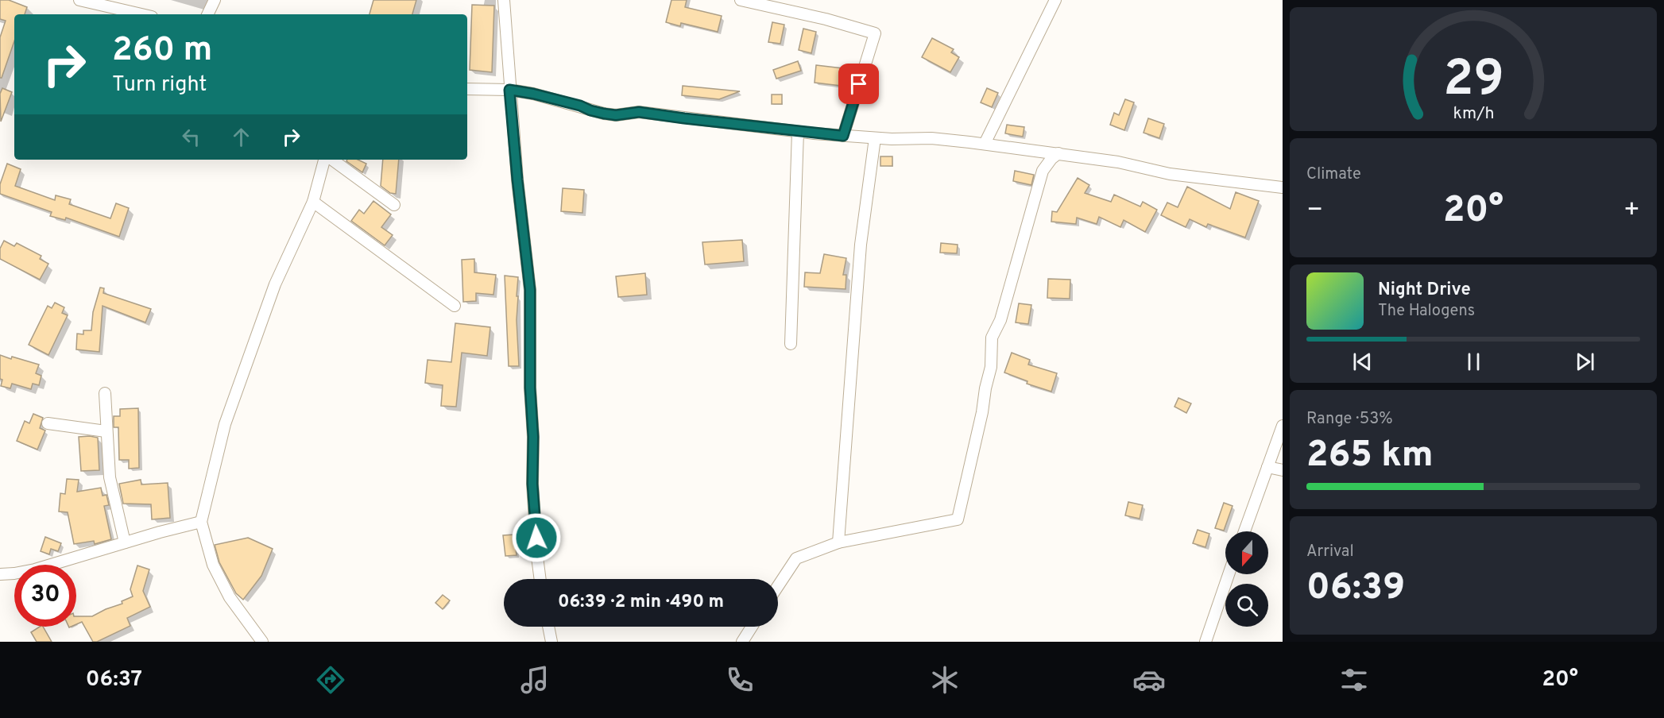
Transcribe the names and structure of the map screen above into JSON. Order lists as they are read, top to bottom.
{
  "north": "bottom",
  "page": {
    "turn": ["260 m", "Turn right"],
    "tile": [
      "Climate",
      ["Range · 53%", "265 km"],
      ["Arrival", "06:39"]
    ],
    "heat": ["−", "20°", "+"],
    "song": ["Night Drive", "The Halogens"],
    "limit": "30",
    "trip": "06:39 · 2 min · 490 m",
    "tabs": ["06:37", "20°"],
    "gauge": ["29", "km/h"]
  }
}
